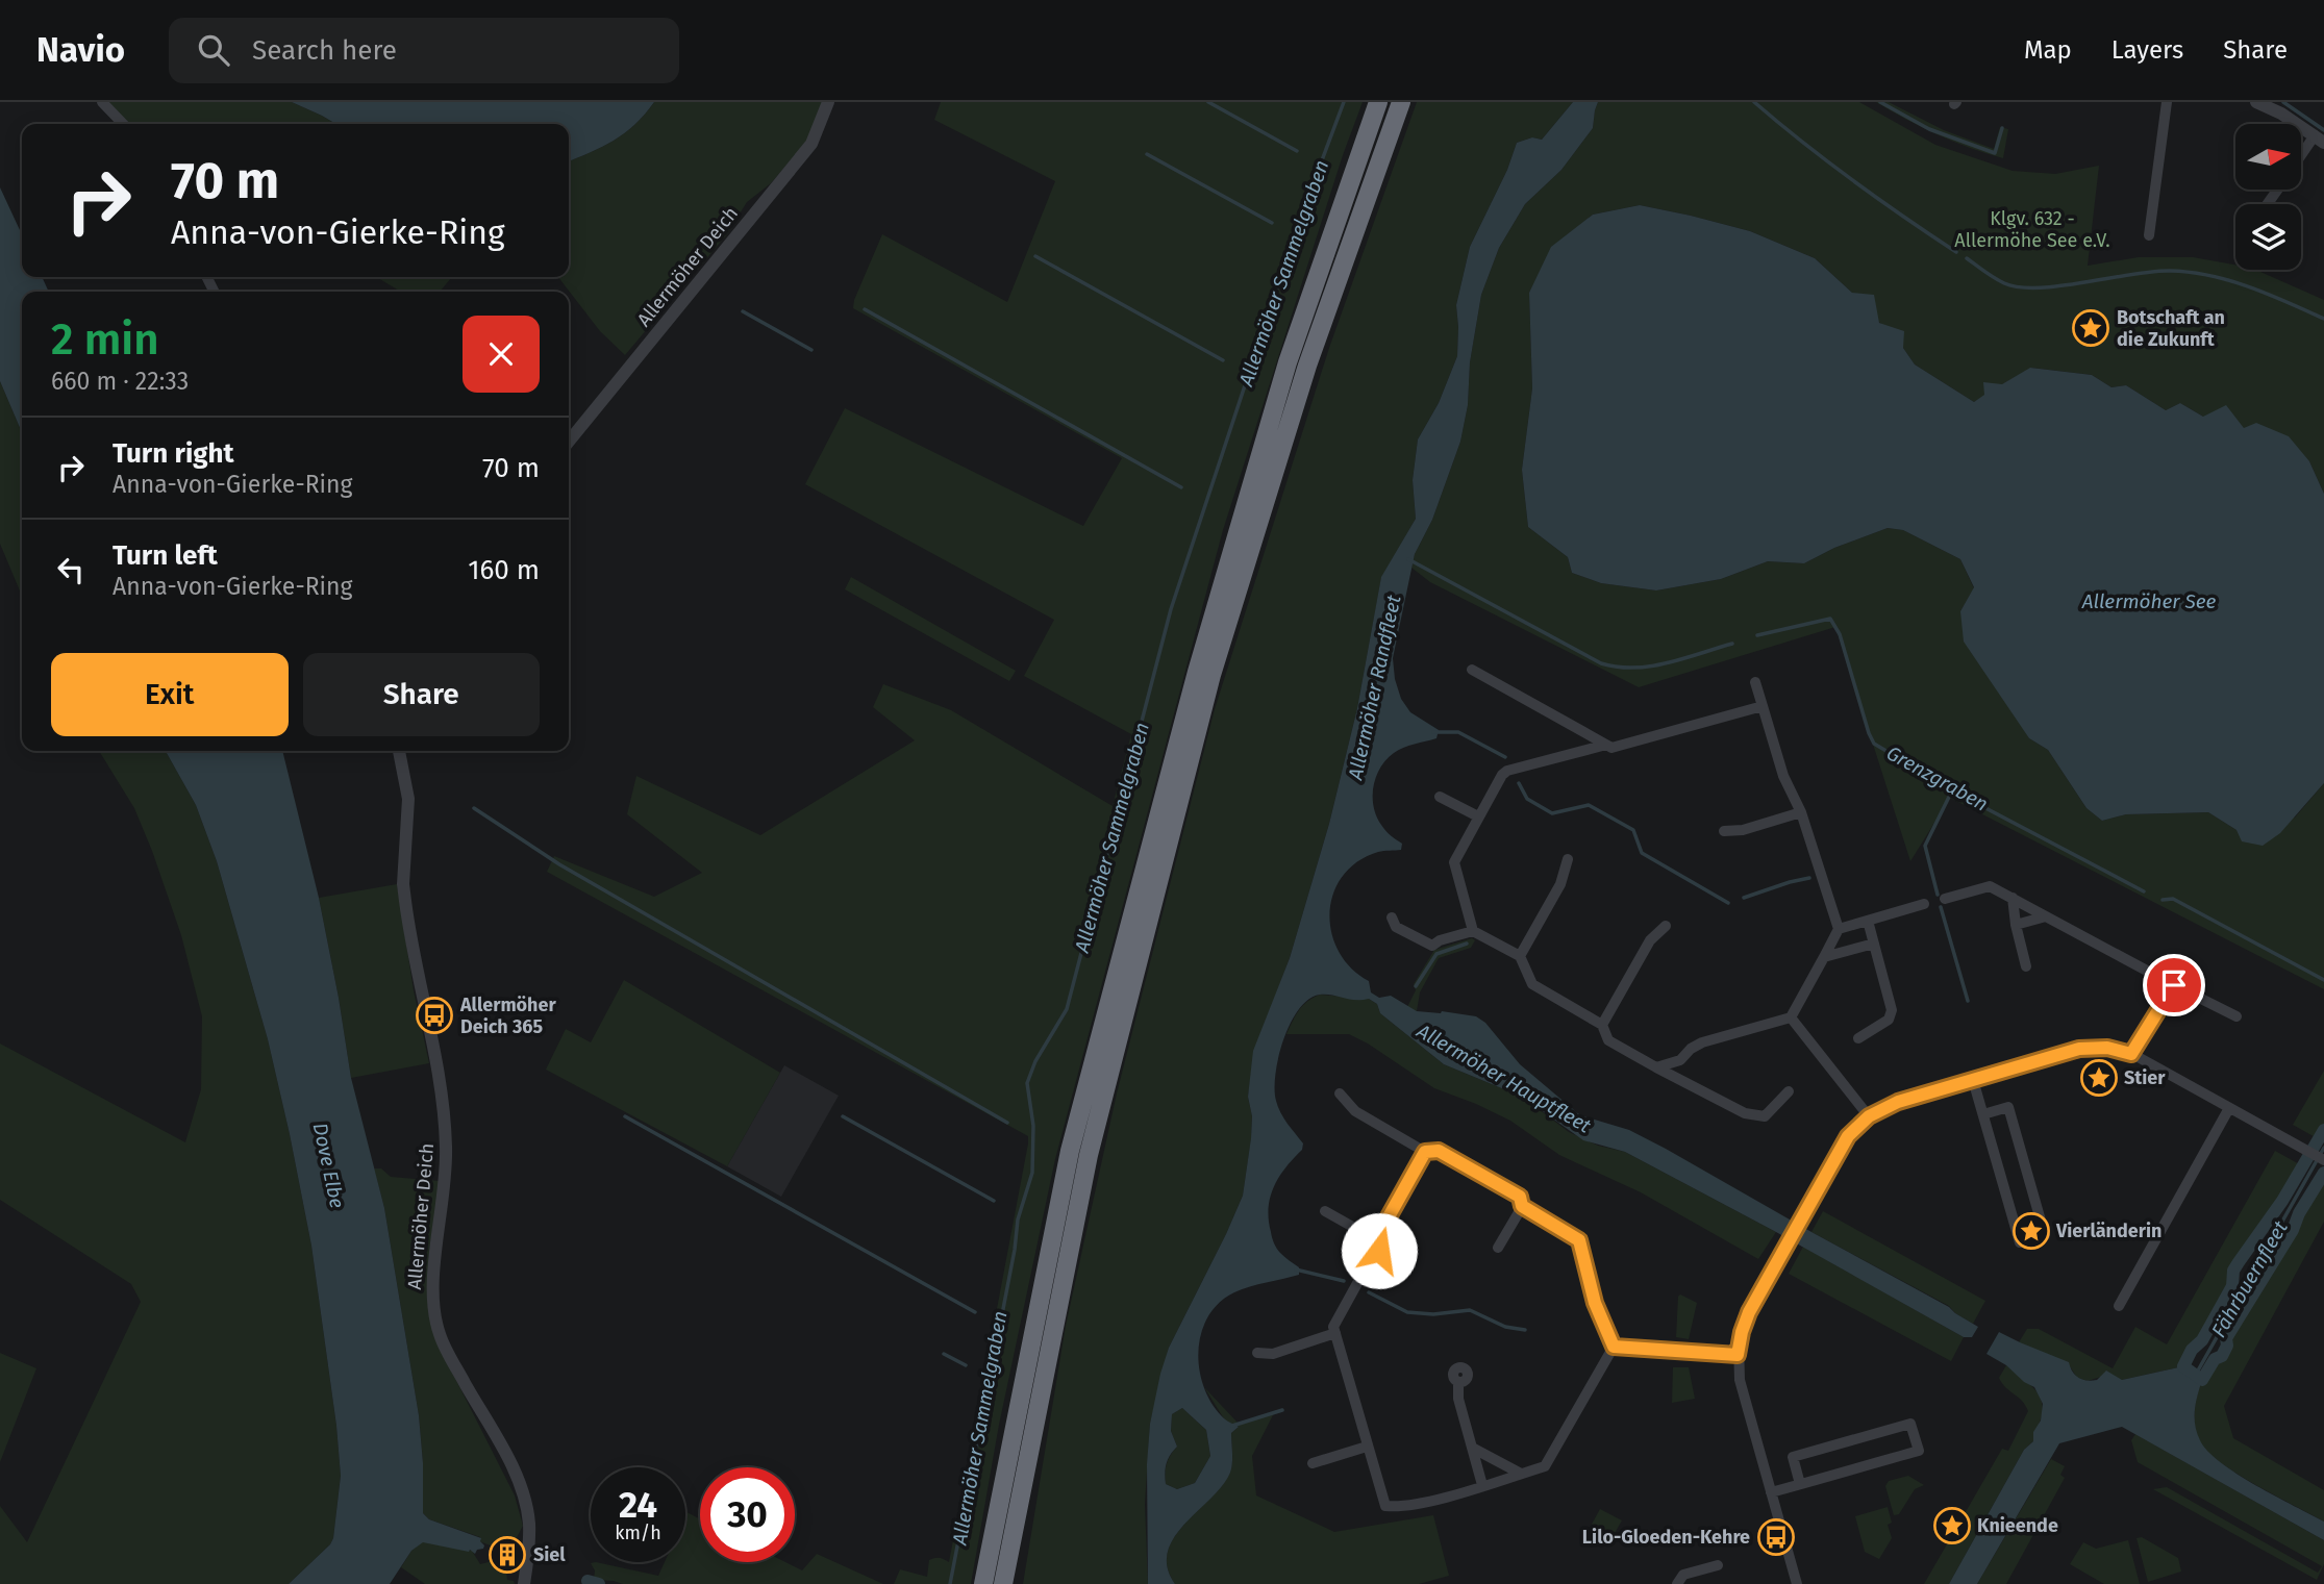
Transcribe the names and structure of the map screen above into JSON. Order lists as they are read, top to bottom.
{
  "streets": {
    "street": ["Allermöher Deich"]
  },
  "water": [
    "Allermöher Sammelgraben",
    "Allermöher See",
    "Allermöher Randfleet",
    "Grenzgraben",
    "Allermöher Hauptfleet",
    "Dove Elbe",
    "Fährbuernfleet"
  ],
  "parks": ["Klgv. 632 - Allermöhe See e.V."],
  "places": {
    "place": [
      "Botschaft an die Zukunft",
      "Stier",
      "Vierländerin",
      "Knieende"
    ],
    "bus stop": ["Allermöher Deich 365", "Lilo-Gloeden-Kehre"],
    "building": ["Siel"]
  },
  "north": "right",
  "page": {
    "header": "Navio",
    "search": "Search here",
    "nav": ["Map", "Layers", "Share"],
    "turn": ["70 m", "Anna-von-Gierke-Ring"],
    "heading": ["2 min", "660 m · 22:33"],
    "list": [
      {
        "name": "Turn right",
        "note": "Anna-von-Gierke-Ring",
        "value": "70 m"
      },
      {
        "name": "Turn left",
        "note": "Anna-von-Gierke-Ring",
        "value": "160 m"
      }
    ],
    "buttons": ["Exit", "Share"],
    "speed": "24 km/h",
    "limit": "30"
  }
}
